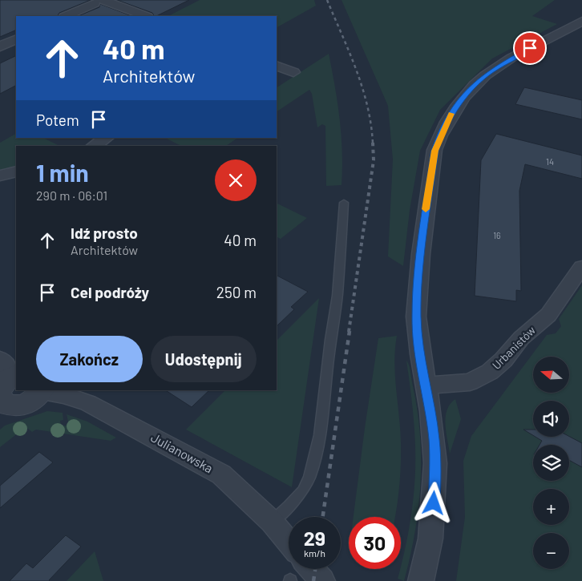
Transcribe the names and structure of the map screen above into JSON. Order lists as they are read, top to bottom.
{
  "streets": {
    "street": ["Urbanistów", "Julianowska"]
  },
  "house_numbers": ["14", "16"],
  "north": "left",
  "page": {
    "turn": ["40 m", "Architektów"],
    "then": "Potem",
    "heading": ["1 min", "290 m · 06:01"],
    "list": [
      {
        "name": "Idź prosto",
        "note": "Architektów",
        "value": "40 m"
      },
      {
        "name": "Cel podróży",
        "value": "250 m"
      }
    ],
    "buttons": ["Zakończ", "Udostępnij"],
    "map_buttons": ["+", "−"],
    "speed": "29 km/h",
    "limit": "30"
  }
}
